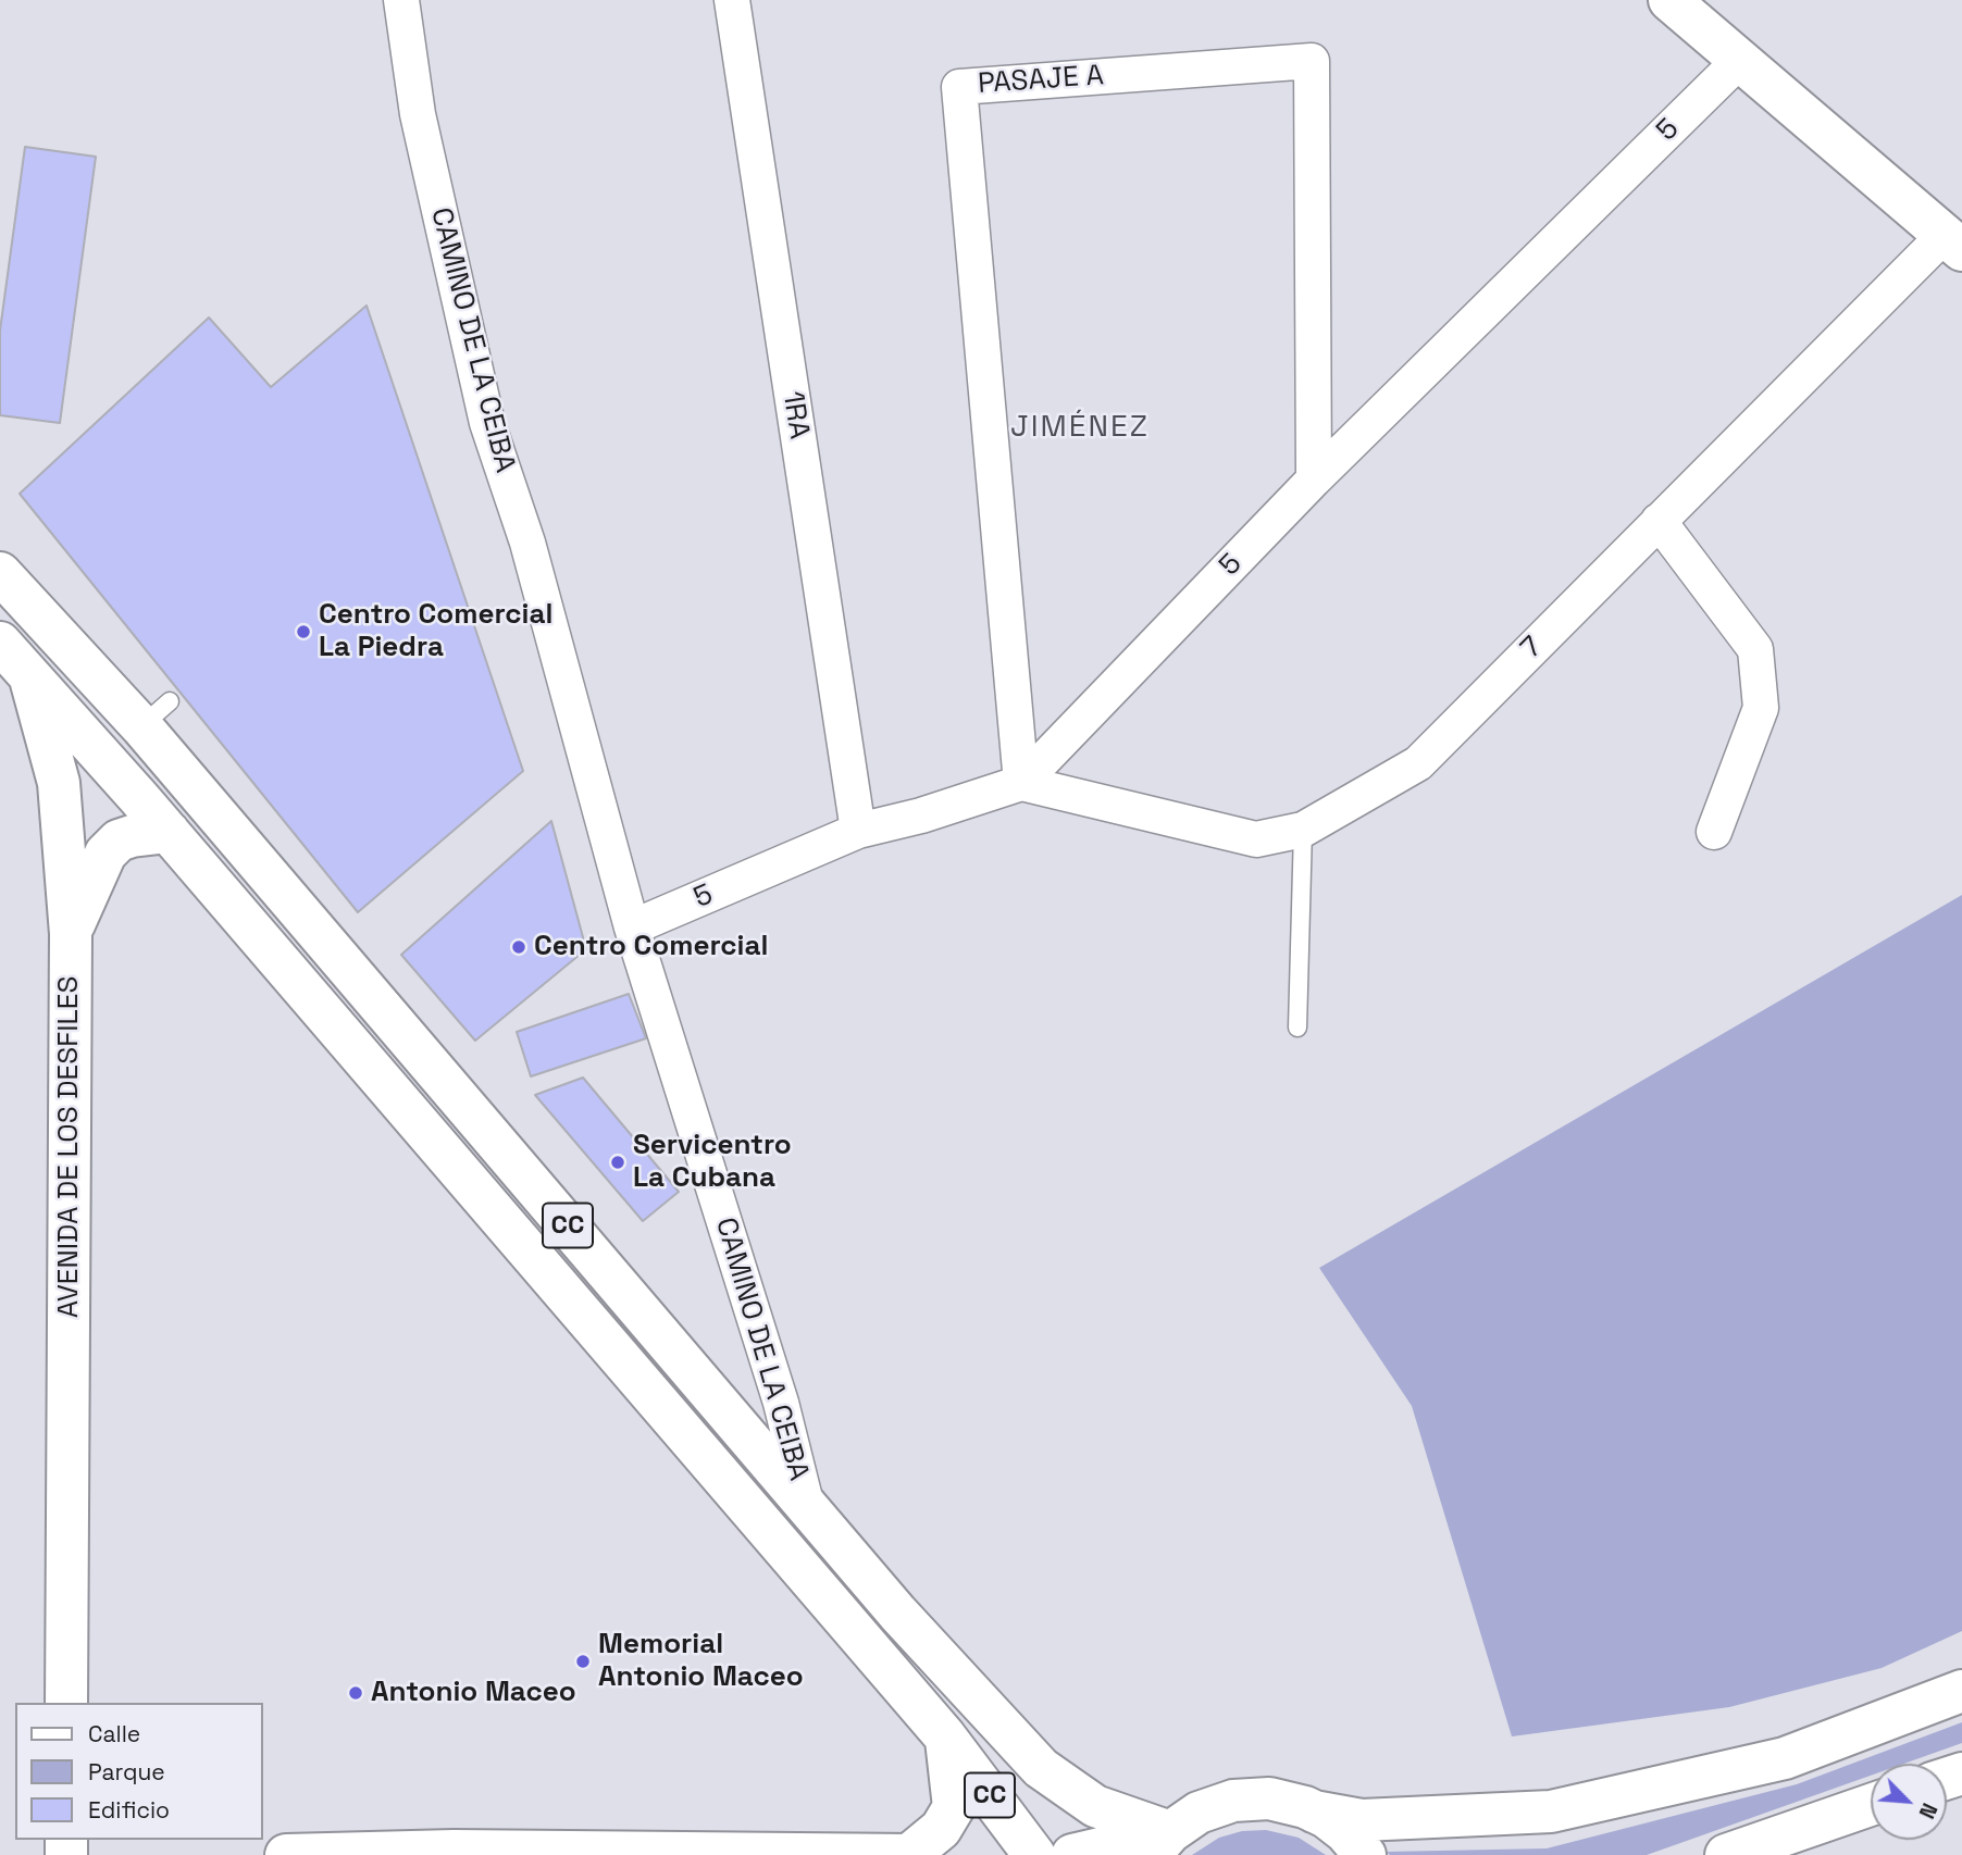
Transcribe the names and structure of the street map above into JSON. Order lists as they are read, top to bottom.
{
  "streets": {
    "main road": ["AVENIDA DE LOS DESFILES", "CC"],
    "street": [
      "PASAJE A",
      "5",
      "CAMINO DE LA CEIBA",
      "1RA",
      "7"
    ]
  },
  "crossings": [
    ["PASAJE A", "5"],
    ["PASAJE A", "7"],
    ["5", "CAMINO DE LA CEIBA"],
    ["5", "1RA"],
    ["5", "7"],
    ["CAMINO DE LA CEIBA", "CC"],
    ["AVENIDA DE LOS DESFILES", "CC"]
  ],
  "districts": ["JIMÉNEZ"],
  "places": [
    "Centro Comercial La Piedra",
    "Centro Comercial",
    "Servicentro La Cubana",
    "Memorial Antonio Maceo",
    "Antonio Maceo"
  ],
  "legend": ["Calle", "Parque", "Edificio"],
  "north": "bottom right"
}
